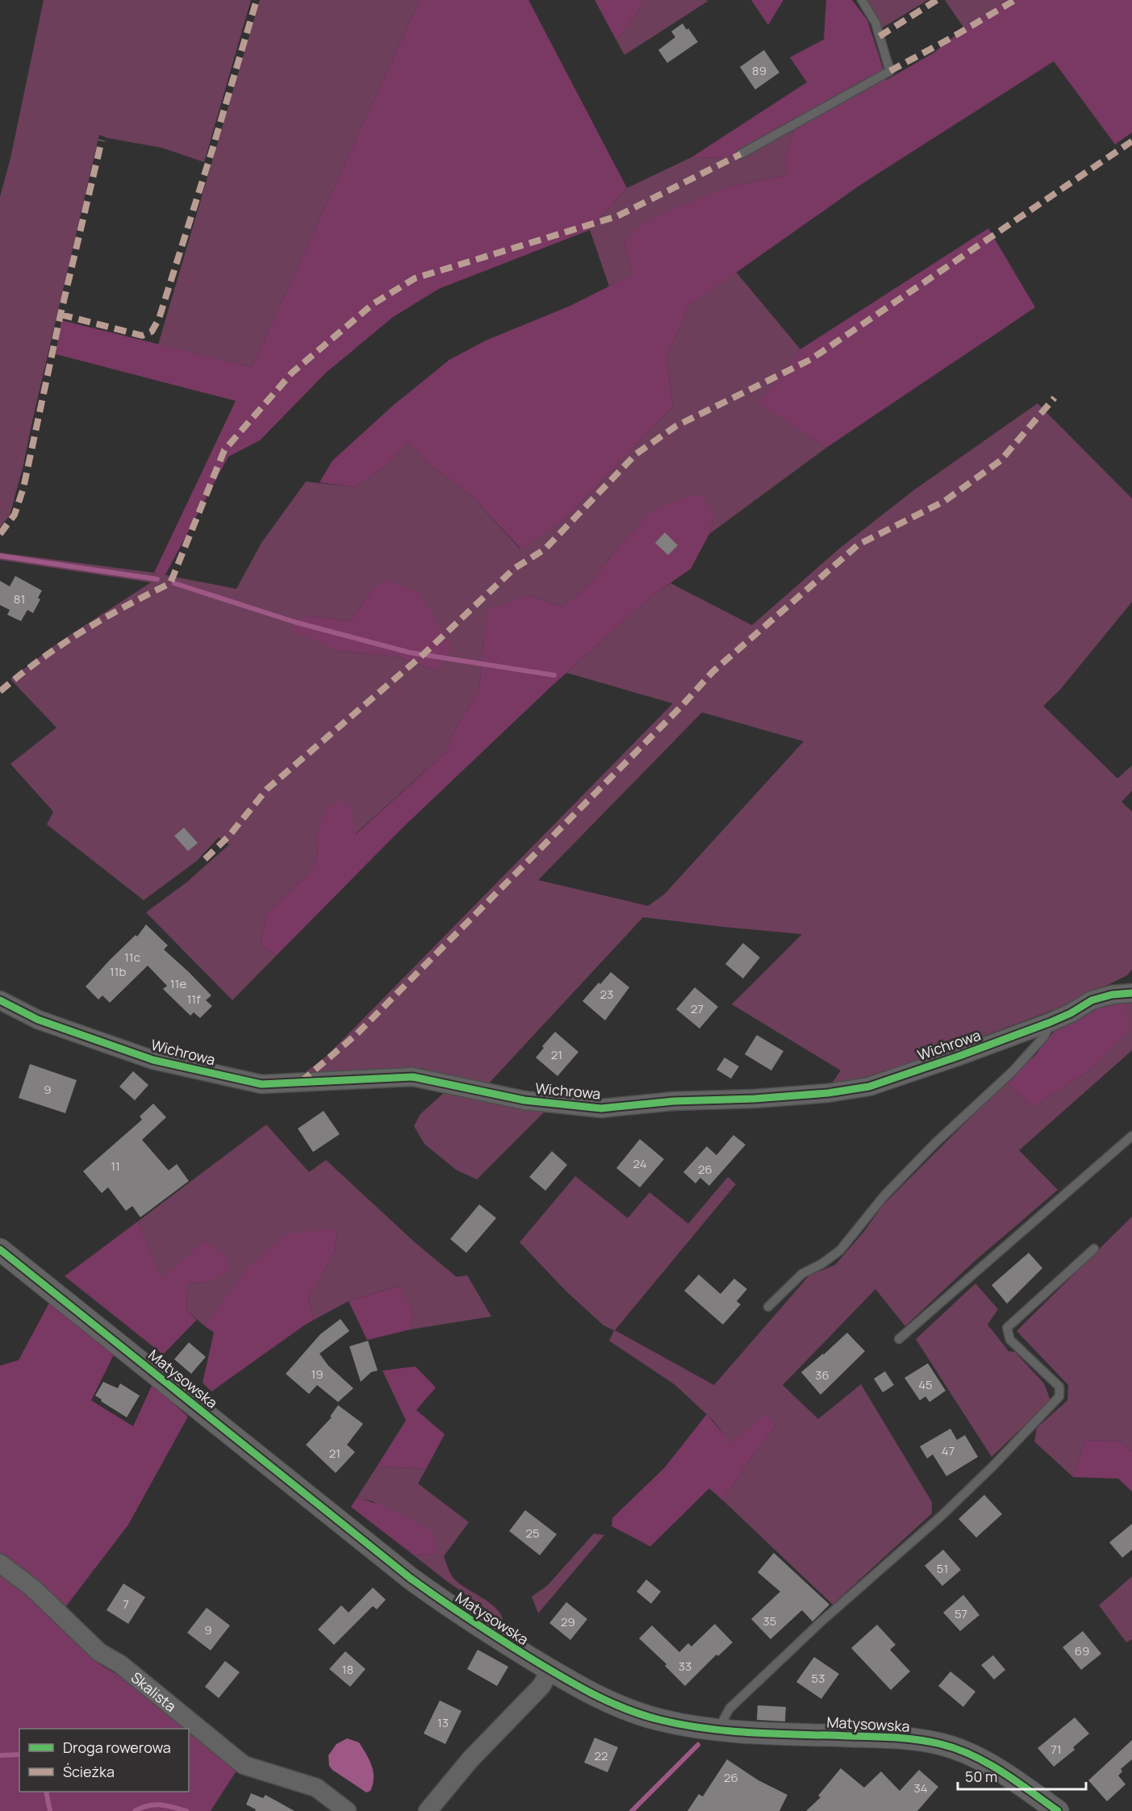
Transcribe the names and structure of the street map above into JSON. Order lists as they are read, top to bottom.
{
  "streets": {
    "street": ["Wichrowa", "Matysowska", "Skalista"]
  },
  "house_numbers": [
    "89",
    "81",
    "11c",
    "11b",
    "11e",
    "23",
    "11f",
    "27",
    "21",
    "9",
    "24",
    "11",
    "26",
    "19",
    "36",
    "45",
    "47",
    "21",
    "25",
    "51",
    "7",
    "57",
    "35",
    "29",
    "9",
    "69",
    "33",
    "18",
    "53",
    "13",
    "71",
    "22",
    "26",
    "34"
  ],
  "legend": ["Droga rowerowa", "Ścieżka"],
  "scale_bar": "50 m"
}
